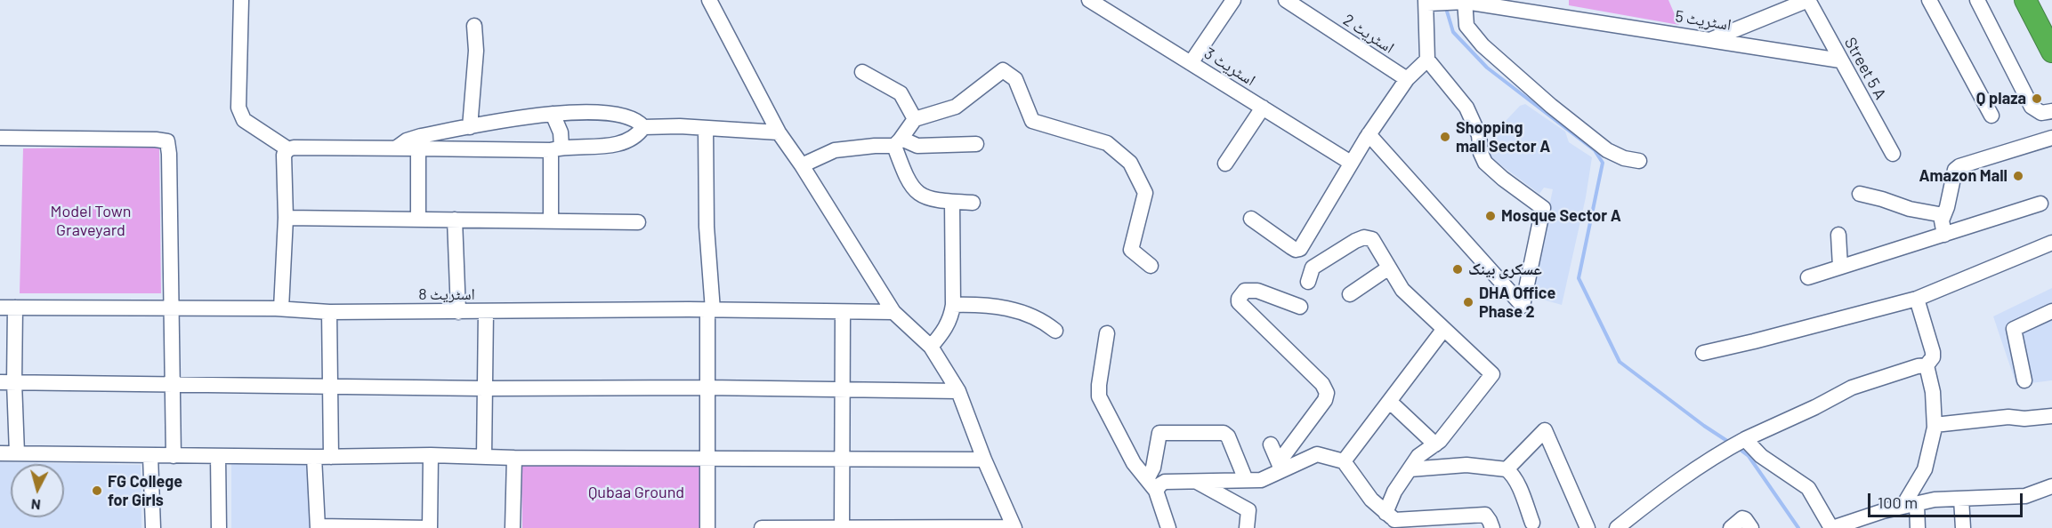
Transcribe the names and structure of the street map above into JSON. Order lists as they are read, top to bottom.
{
  "streets": {
    "street": [
      "اسٹریٹ 5",
      "اسٹریٹ 2",
      "اسٹریٹ 3",
      "Street 5 A",
      "اسٹریٹ 8"
    ]
  },
  "crossings": [
    ["اسٹریٹ 5", "Street 5 A"]
  ],
  "parks": ["Model Town Graveyard", "Qubaa Ground"],
  "places": [
    "Q plaza",
    "Shopping mall Sector A",
    "Amazon Mall",
    "Mosque Sector A",
    "عسکری بینک",
    "DHA Office Phase 2",
    "FG College for Girls"
  ],
  "scale_bar": "100 m",
  "north": "bottom"
}
